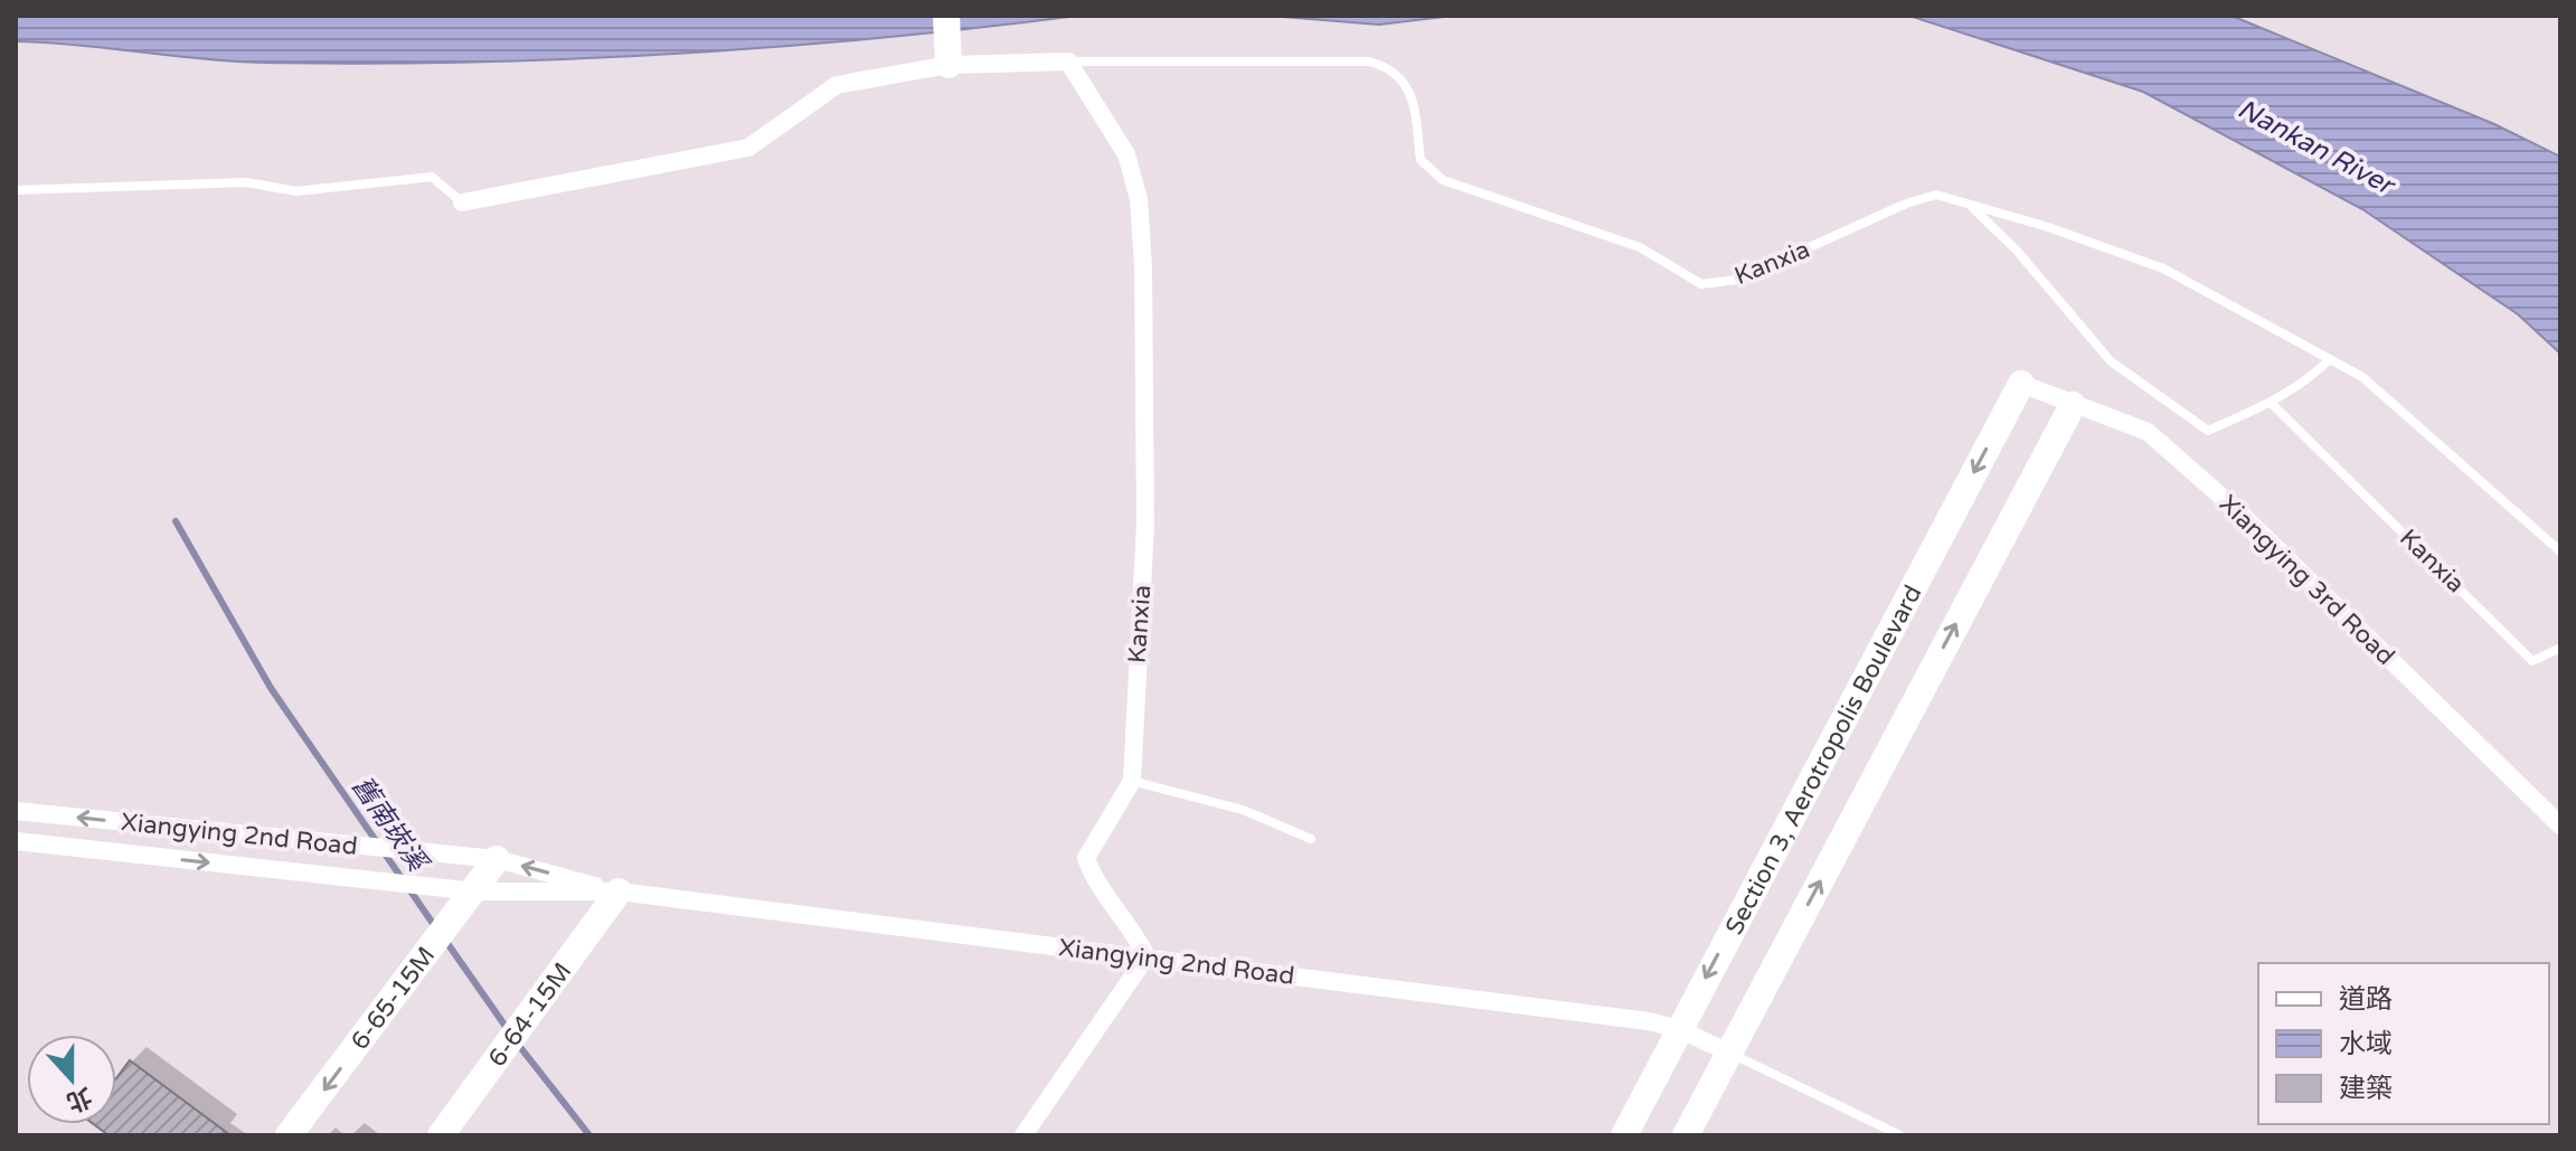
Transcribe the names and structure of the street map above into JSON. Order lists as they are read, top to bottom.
{
  "streets": {
    "street": [
      "Kanxia",
      "Xiangying 3rd Road",
      "Section 3, Aerotropolis Boulevard",
      "Xiangying 2nd Road",
      "6-65-15M",
      "6-64-15M"
    ]
  },
  "crossings": [
    ["Kanxia", "Xiangying 2nd Road"],
    ["Xiangying 3rd Road", "Section 3, Aerotropolis Boulevard"],
    ["Section 3, Aerotropolis Boulevard", "Xiangying 2nd Road"],
    ["Xiangying 2nd Road", "6-65-15M"],
    ["Xiangying 2nd Road", "6-64-15M"]
  ],
  "one_way": ["6-65-15M"],
  "water": ["Nankan River", "舊南崁溪"],
  "legend": ["道路", "水域", "建築"],
  "north": "bottom"
}
